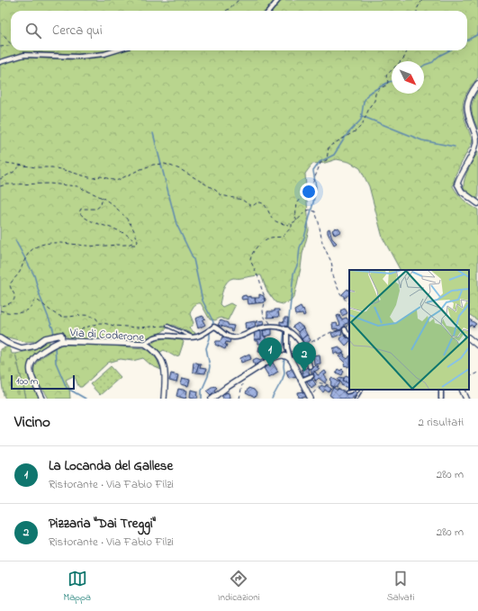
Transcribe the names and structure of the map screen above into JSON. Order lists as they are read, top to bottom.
{
  "streets": {
    "street": ["Via di Coderone"]
  },
  "scale_bar": "100 m",
  "north": "bottom right",
  "page": {
    "search": "Cerca qui",
    "pins": ["1", "2"],
    "scale": "100 m",
    "heading": ["Vicino", "2 risultati"],
    "list": [
      {
        "mark": "1",
        "name": "La Locanda del Gallese",
        "note": "Ristorante · Via Fabio Filzi",
        "value": "280 m"
      },
      {
        "mark": "2",
        "name": "Pizzaria \"Dai Treggi\"",
        "note": "Ristorante · Via Fabio Filzi",
        "value": "280 m"
      }
    ],
    "nav": ["Mappa", "Indicazioni", "Salvati"]
  }
}
